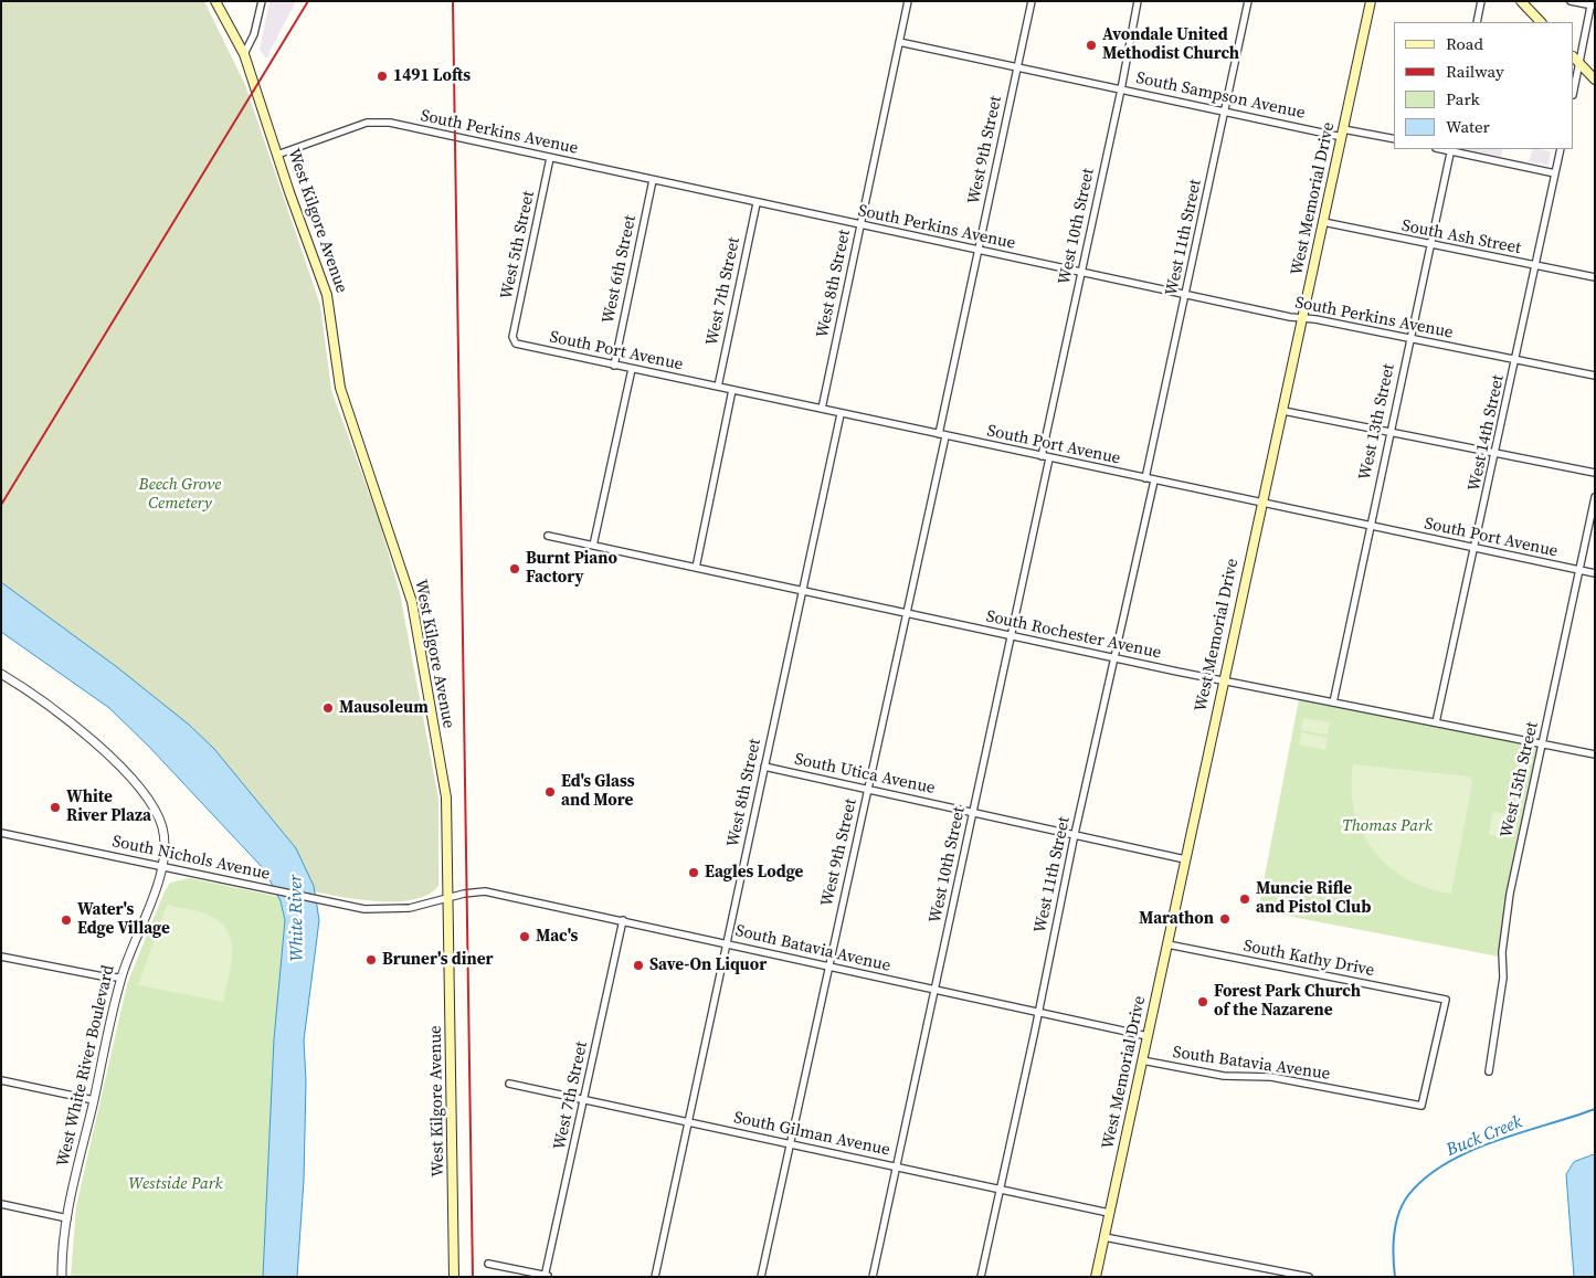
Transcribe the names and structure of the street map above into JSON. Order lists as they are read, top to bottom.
{
  "streets": {
    "main road": ["West Memorial Drive", "West Kilgore Avenue"],
    "street": [
      "South Sampson Avenue",
      "South Perkins Avenue",
      "West 9th Street",
      "West 10th Street",
      "West 11th Street",
      "South Ash Street",
      "West 5th Street",
      "West 6th Street",
      "West 8th Street",
      "West 7th Street",
      "South Port Avenue",
      "West 13th Street",
      "West 14th Street",
      "South Rochester Avenue",
      "South Utica Avenue",
      "West 15th Street",
      "South Nichols Avenue",
      "South Batavia Avenue",
      "South Kathy Drive",
      "West White River Boulevard",
      "South Gilman Avenue"
    ]
  },
  "crossings": [
    ["South Sampson Avenue", "West 9th Street"],
    ["South Sampson Avenue", "West Memorial Drive"],
    ["South Sampson Avenue", "West 10th Street"],
    ["South Sampson Avenue", "West 11th Street"],
    ["South Sampson Avenue", "West 8th Street"],
    ["South Perkins Avenue", "West 9th Street"],
    ["South Perkins Avenue", "West Memorial Drive"],
    ["South Perkins Avenue", "West Kilgore Avenue"],
    ["South Perkins Avenue", "West 10th Street"],
    ["South Perkins Avenue", "West 11th Street"],
    ["South Perkins Avenue", "West 5th Street"],
    ["South Perkins Avenue", "West 6th Street"],
    ["South Perkins Avenue", "West 8th Street"],
    ["South Perkins Avenue", "West 7th Street"],
    ["South Perkins Avenue", "West 13th Street"],
    ["South Perkins Avenue", "West 14th Street"],
    ["West 9th Street", "South Port Avenue"],
    ["West 9th Street", "South Rochester Avenue"],
    ["West 9th Street", "South Utica Avenue"],
    ["West 9th Street", "South Batavia Avenue"],
    ["West 9th Street", "South Gilman Avenue"],
    ["West Memorial Drive", "South Ash Street"],
    ["West Memorial Drive", "South Port Avenue"],
    ["West Memorial Drive", "South Rochester Avenue"],
    ["West Memorial Drive", "South Utica Avenue"],
    ["West Memorial Drive", "South Batavia Avenue"],
    ["West Memorial Drive", "South Kathy Drive"],
    ["West Memorial Drive", "South Gilman Avenue"],
    ["West Kilgore Avenue", "South Nichols Avenue"],
    ["West 10th Street", "South Port Avenue"],
    ["West 10th Street", "South Rochester Avenue"],
    ["West 10th Street", "South Utica Avenue"],
    ["West 10th Street", "South Batavia Avenue"],
    ["West 10th Street", "South Gilman Avenue"],
    ["West 11th Street", "South Port Avenue"],
    ["West 11th Street", "South Rochester Avenue"],
    ["West 11th Street", "South Utica Avenue"],
    ["West 11th Street", "South Batavia Avenue"],
    ["West 11th Street", "South Gilman Avenue"],
    ["South Ash Street", "West 13th Street"],
    ["South Ash Street", "West 14th Street"],
    ["West 5th Street", "South Port Avenue"],
    ["West 6th Street", "South Port Avenue"],
    ["West 8th Street", "South Port Avenue"],
    ["West 8th Street", "South Rochester Avenue"],
    ["West 8th Street", "South Utica Avenue"],
    ["West 8th Street", "South Batavia Avenue"],
    ["West 8th Street", "South Gilman Avenue"],
    ["West 7th Street", "South Port Avenue"],
    ["West 7th Street", "South Batavia Avenue"],
    ["West 7th Street", "South Gilman Avenue"],
    ["South Port Avenue", "West 13th Street"],
    ["South Port Avenue", "West 14th Street"],
    ["South Port Avenue", "West 15th Street"],
    ["West 13th Street", "South Rochester Avenue"],
    ["West 14th Street", "South Rochester Avenue"],
    ["South Rochester Avenue", "West 15th Street"],
    ["South Nichols Avenue", "South Batavia Avenue"],
    ["South Nichols Avenue", "West White River Boulevard"],
    ["South Batavia Avenue", "South Kathy Drive"]
  ],
  "water": ["White River", "Buck Creek"],
  "parks": ["Beech Grove Cemetery", "Thomas Park", "Westside Park"],
  "places": [
    "Avondale United Methodist Church",
    "1491 Lofts",
    "Burnt Piano Factory",
    "Mausoleum",
    "Ed's Glass and More",
    "White River Plaza",
    "Eagles Lodge",
    "Muncie Rifle and Pistol Club",
    "Marathon",
    "Water's Edge Village",
    "Mac's",
    "Bruner's diner",
    "Save-On Liquor",
    "Forest Park Church of the Nazarene"
  ],
  "legend": [
    "Road",
    "Railway",
    "Park",
    "Water"
  ]
}
